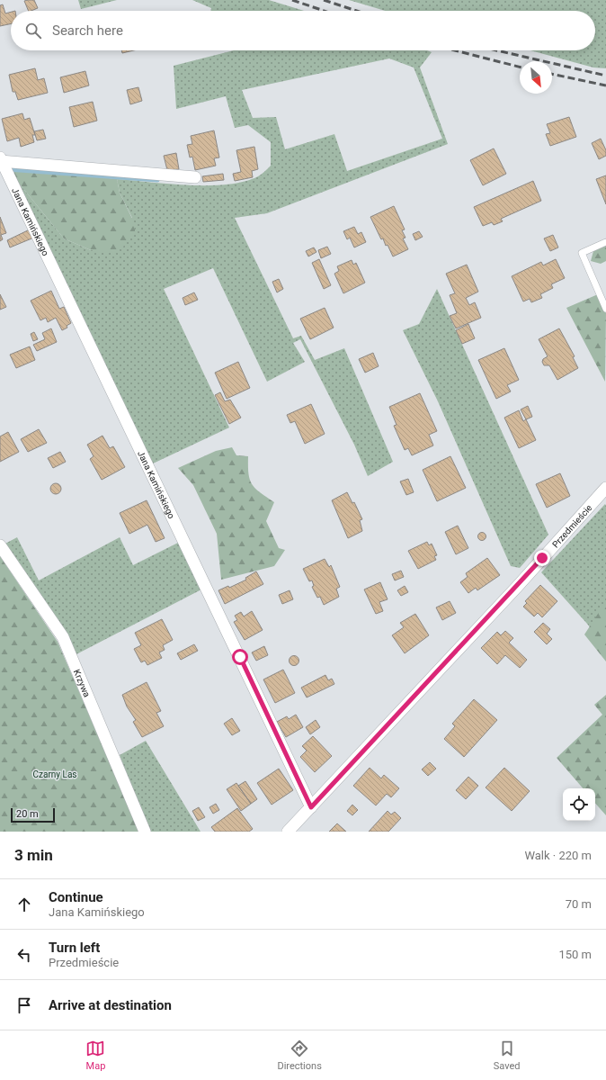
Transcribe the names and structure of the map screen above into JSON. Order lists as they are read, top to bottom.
{
  "streets": {
    "street": ["Jana Kamińskiego", "Przedmieście", "Krzywa"]
  },
  "crossings": [
    ["Jana Kamińskiego", "Przedmieście"]
  ],
  "parks": ["Czarny Las"],
  "scale_bar": "20 m",
  "north": "bottom right",
  "page": {
    "search": "Search here",
    "scale": "20 m",
    "heading": ["3 min", "Walk · 220 m"],
    "list": [
      ["Continue", "Jana Kamińskiego", "70 m"],
      ["Turn left", "Przedmieście", "150 m"],
      "Arrive at destination"
    ],
    "nav": ["Map", "Directions", "Saved"]
  }
}
